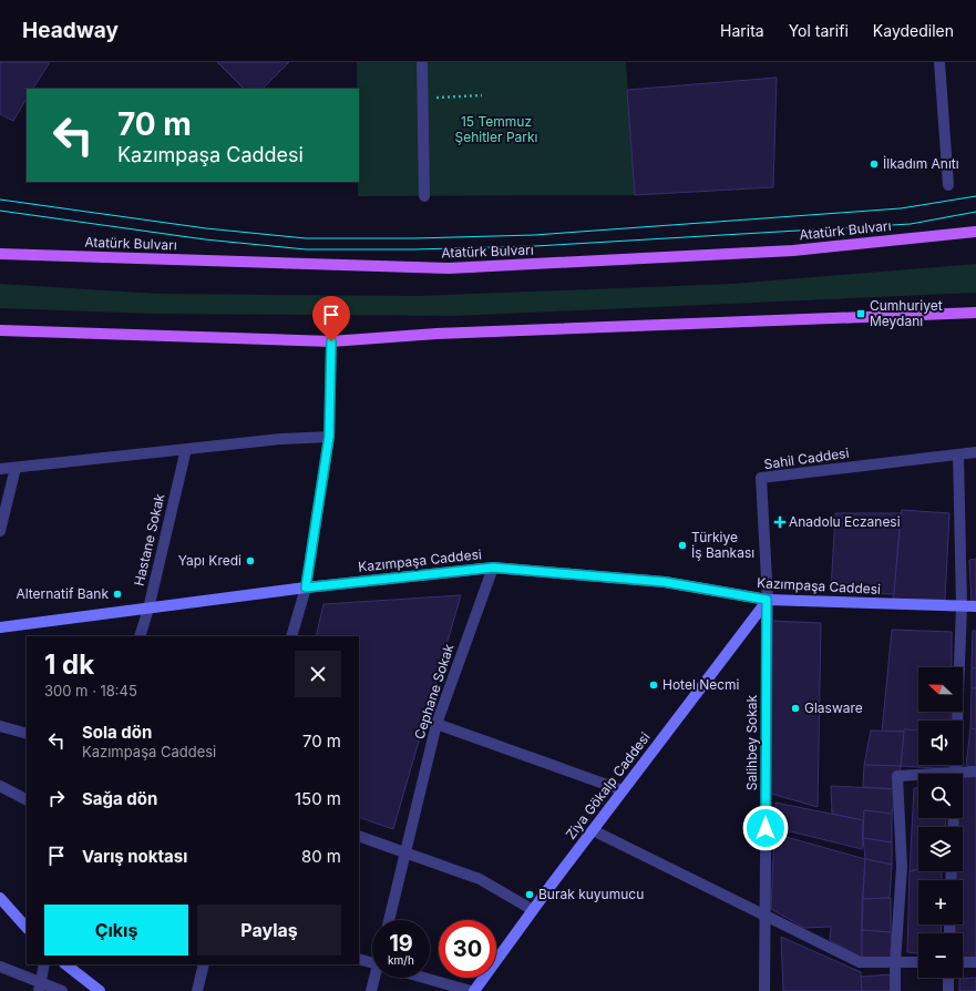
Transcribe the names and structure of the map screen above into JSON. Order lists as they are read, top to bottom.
{
  "streets": {
    "main road": ["Atatürk Bulvarı", "Kazımpaşa Caddesi", "Ziya Gökalp Caddesi"],
    "street": [
      "Sahil Caddesi",
      "Hastane Sokak",
      "Cephane Sokak",
      "Salihbey Sokak"
    ]
  },
  "crossings": [
    ["Sahil Caddesi", "Kazımpaşa Caddesi"],
    ["Sahil Caddesi", "Salihbey Sokak"],
    ["Sahil Caddesi", "Ziya Gökalp Caddesi"],
    ["Hastane Sokak", "Kazımpaşa Caddesi"],
    ["Kazımpaşa Caddesi", "Cephane Sokak"],
    ["Kazımpaşa Caddesi", "Salihbey Sokak"],
    ["Kazımpaşa Caddesi", "Ziya Gökalp Caddesi"],
    ["Salihbey Sokak", "Ziya Gökalp Caddesi"]
  ],
  "parks": ["15 Temmuz Şehitler Parkı"],
  "places": {
    "other": [
      "İlkadım Anıtı",
      "Türkiye İş Bankası",
      "Yapı Kredi",
      "Alternatif Bank",
      "Hotel Necmi",
      "Glasware",
      "Burak kuyumucu"
    ],
    "transit": ["Cumhuriyet Meydanı"],
    "health": ["Anadolu Eczanesi"]
  },
  "north": "left",
  "page": {
    "header": "Headway",
    "nav": ["Harita", "Yol tarifi", "Kaydedilen"],
    "turn": ["70 m", "Kazımpaşa Caddesi"],
    "heading": ["1 dk", "300 m · 18:45"],
    "map_buttons": ["+", "−"],
    "list": [
      {
        "name": "Sola dön",
        "note": "Kazımpaşa Caddesi",
        "value": "70 m"
      },
      {
        "name": "Sağa dön",
        "value": "150 m"
      },
      {
        "name": "Varış noktası",
        "value": "80 m"
      }
    ],
    "buttons": ["Çıkış", "Paylaş"],
    "speed": "19 km/h",
    "limit": "30"
  }
}
